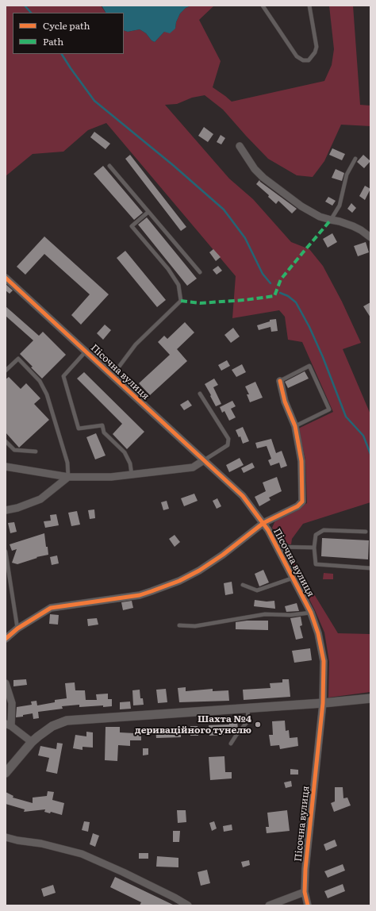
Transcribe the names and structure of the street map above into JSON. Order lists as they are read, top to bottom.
{
  "streets": {
    "street": ["Пісочна вулиця"]
  },
  "places": ["Шахта №4 дериваційного тунелю"],
  "legend": ["Cycle path", "Path"]
}
